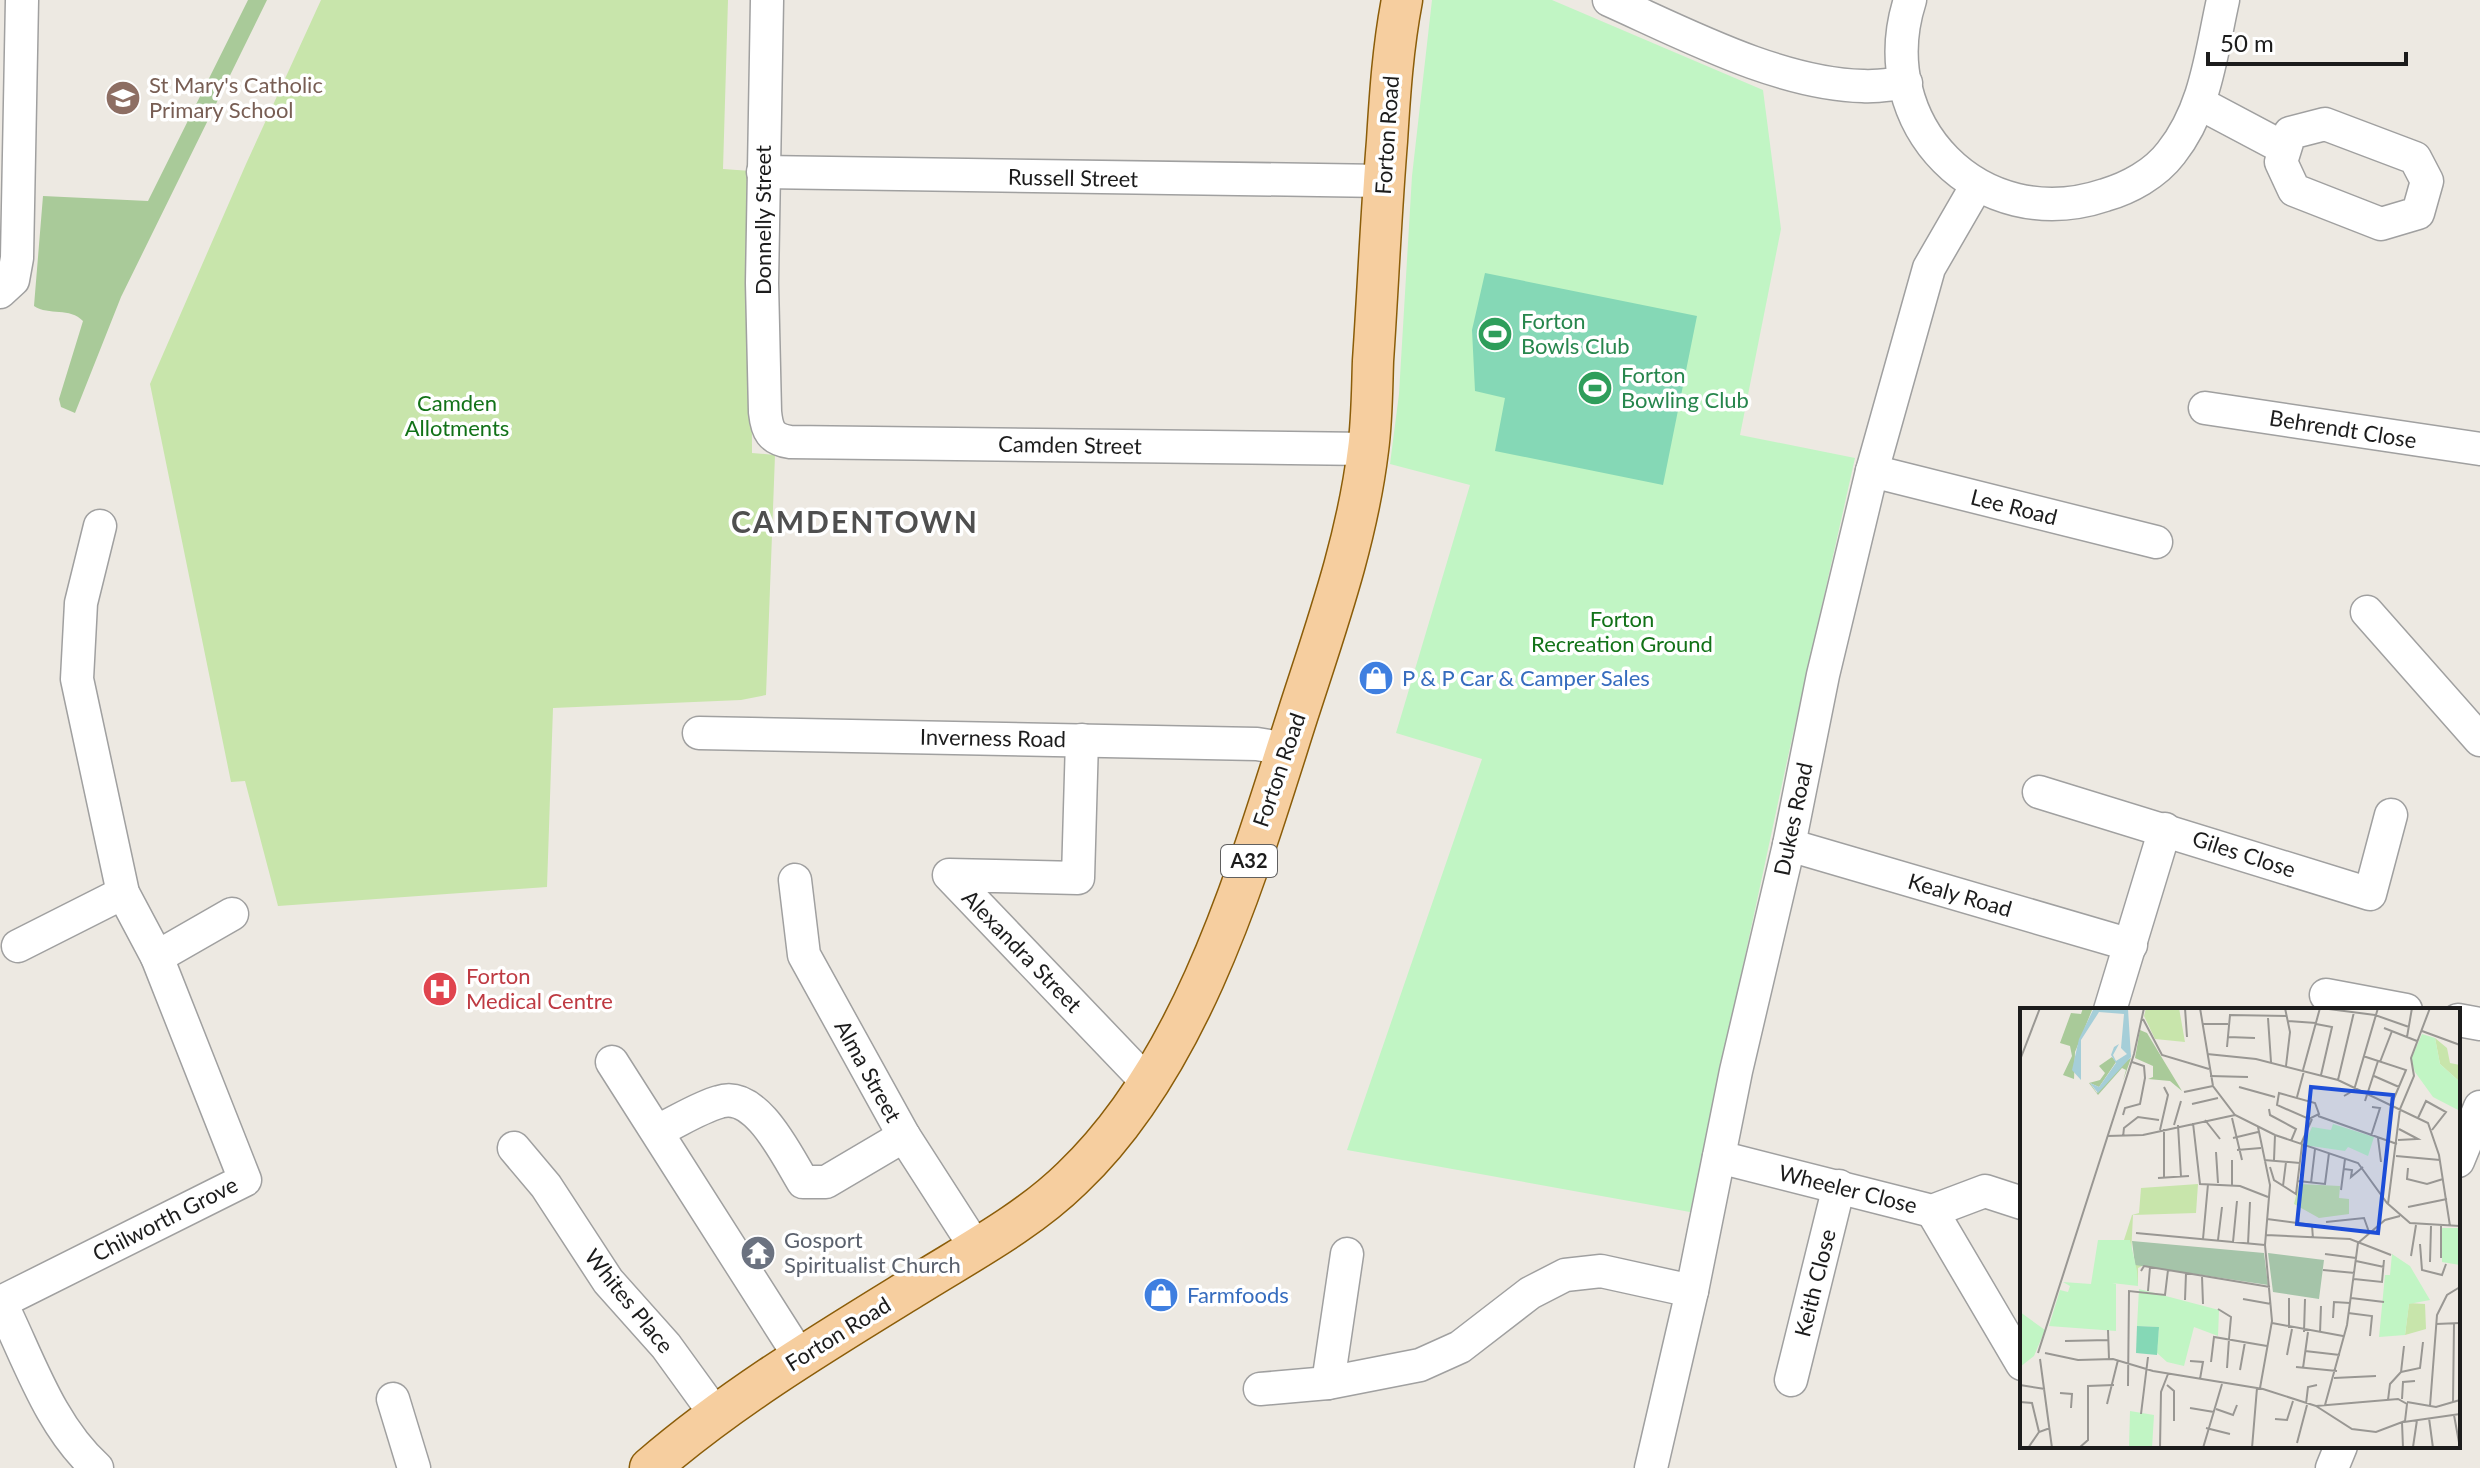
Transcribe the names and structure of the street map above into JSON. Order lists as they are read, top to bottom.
{
  "streets": {
    "main road": ["Forton Road", "A32"],
    "street": [
      "Russell Street",
      "Donnelly Street",
      "Behrendt Close",
      "Camden Street",
      "Lee Road",
      "Inverness Road",
      "Dukes Road",
      "Giles Close",
      "Kealy Road",
      "Alexandra Street",
      "Alma Street",
      "Wheeler Close",
      "Chilworth Grove",
      "Keith Close",
      "Whites Place"
    ]
  },
  "crossings": [
    ["Forton Road", "Russell Street"],
    ["Forton Road", "Camden Street"],
    ["Forton Road", "Inverness Road"],
    ["Forton Road", "Alexandra Street"],
    ["Forton Road", "Alma Street"],
    ["Forton Road", "Whites Place"],
    ["Russell Street", "Donnelly Street"],
    ["Donnelly Street", "Camden Street"],
    ["Lee Road", "Dukes Road"],
    ["Inverness Road", "Alexandra Street"],
    ["Dukes Road", "Kealy Road"],
    ["Dukes Road", "Wheeler Close"],
    ["Wheeler Close", "Keith Close"]
  ],
  "districts": ["CAMDENTOWN"],
  "parks": ["Camden Allotments", "Forton Recreation Ground"],
  "places": {
    "school or university": ["St Mary's Catholic Primary School"],
    "sports": ["Forton Bowls Club", "Forton Bowling Club"],
    "shop": ["P & P Car & Camper Sales", "Farmfoods"],
    "hospital": ["Forton Medical Centre"],
    "temple": ["Gosport Spiritualist Church"]
  },
  "scale_bar": "50 m"
}
